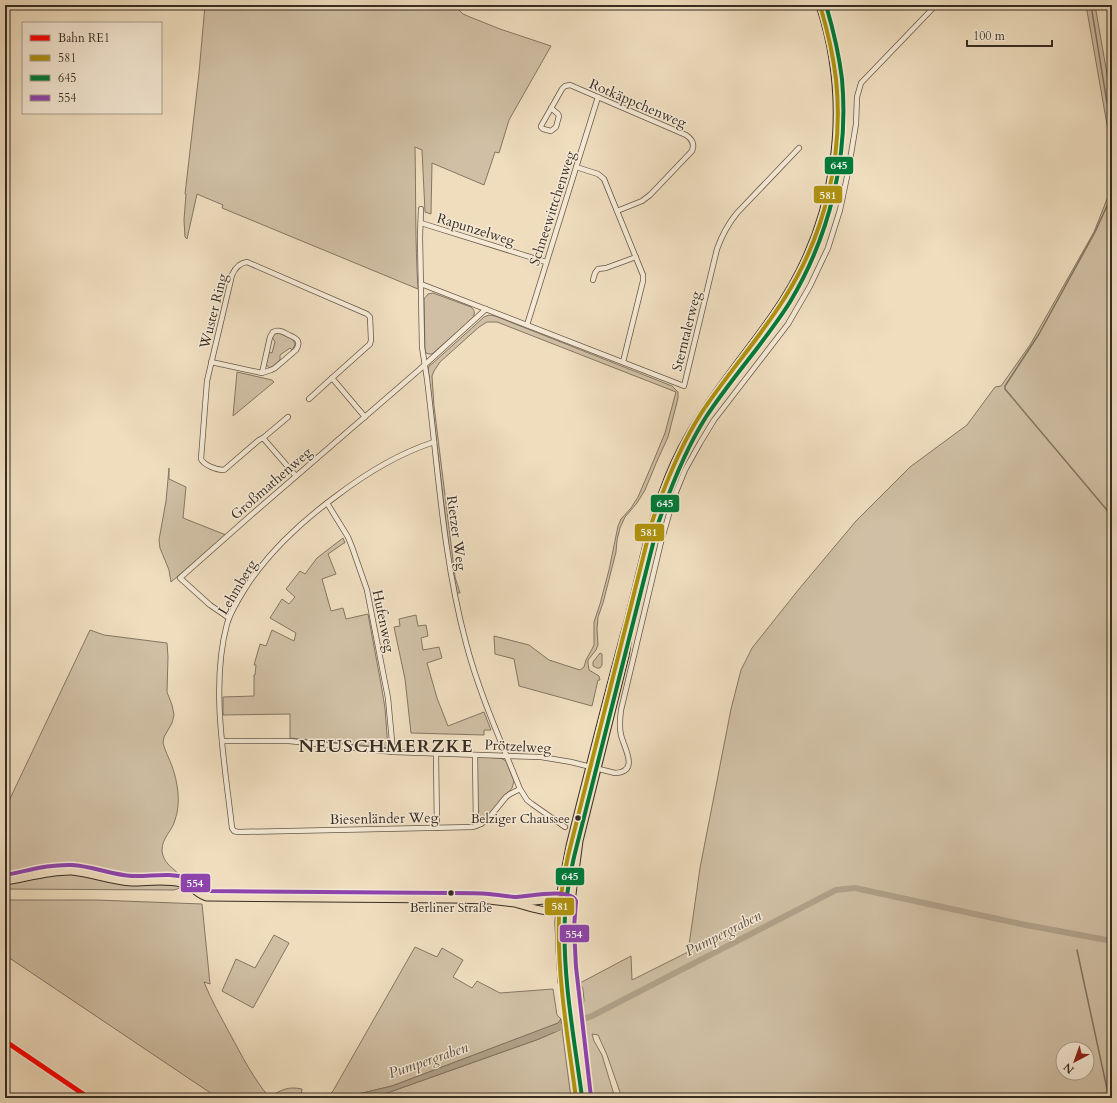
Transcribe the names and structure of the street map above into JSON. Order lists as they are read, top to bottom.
{
  "streets": {
    "street": [
      "Rotkäppchenweg",
      "Schneewittchenweg",
      "Rapunzelweg",
      "Wuster Ring",
      "Sterntalerweg",
      "Großmathenweg",
      "Rietzer Weg",
      "Lehmberg",
      "Hufenweg",
      "Prötzelweg",
      "Biesenländer Weg"
    ]
  },
  "crossings": [
    ["Rotkäppchenweg", "Schneewittchenweg"],
    ["Schneewittchenweg", "Rapunzelweg"],
    ["Schneewittchenweg", "Sterntalerweg"],
    ["Rapunzelweg", "Rietzer Weg"],
    ["Sterntalerweg", "Rietzer Weg"],
    ["Großmathenweg", "Rietzer Weg"],
    ["Großmathenweg", "Lehmberg"],
    ["Rietzer Weg", "Lehmberg"],
    ["Rietzer Weg", "Prötzelweg"],
    ["Lehmberg", "Hufenweg"],
    ["Lehmberg", "Prötzelweg"],
    ["Lehmberg", "Biesenländer Weg"],
    ["Hufenweg", "Prötzelweg"]
  ],
  "districts": ["NEUSCHMERZKE"],
  "water": ["Pumpergraben"],
  "places": ["Belziger Chaussee", "Berliner Straße"],
  "lines": [
    "transit line 581",
    "transit line 645",
    "transit line 554",
    "rail line RE1"
  ],
  "legend": [
    "Bahn RE1",
    "581",
    "645",
    "554"
  ],
  "scale_bar": "100 m",
  "north": "bottom left"
}
